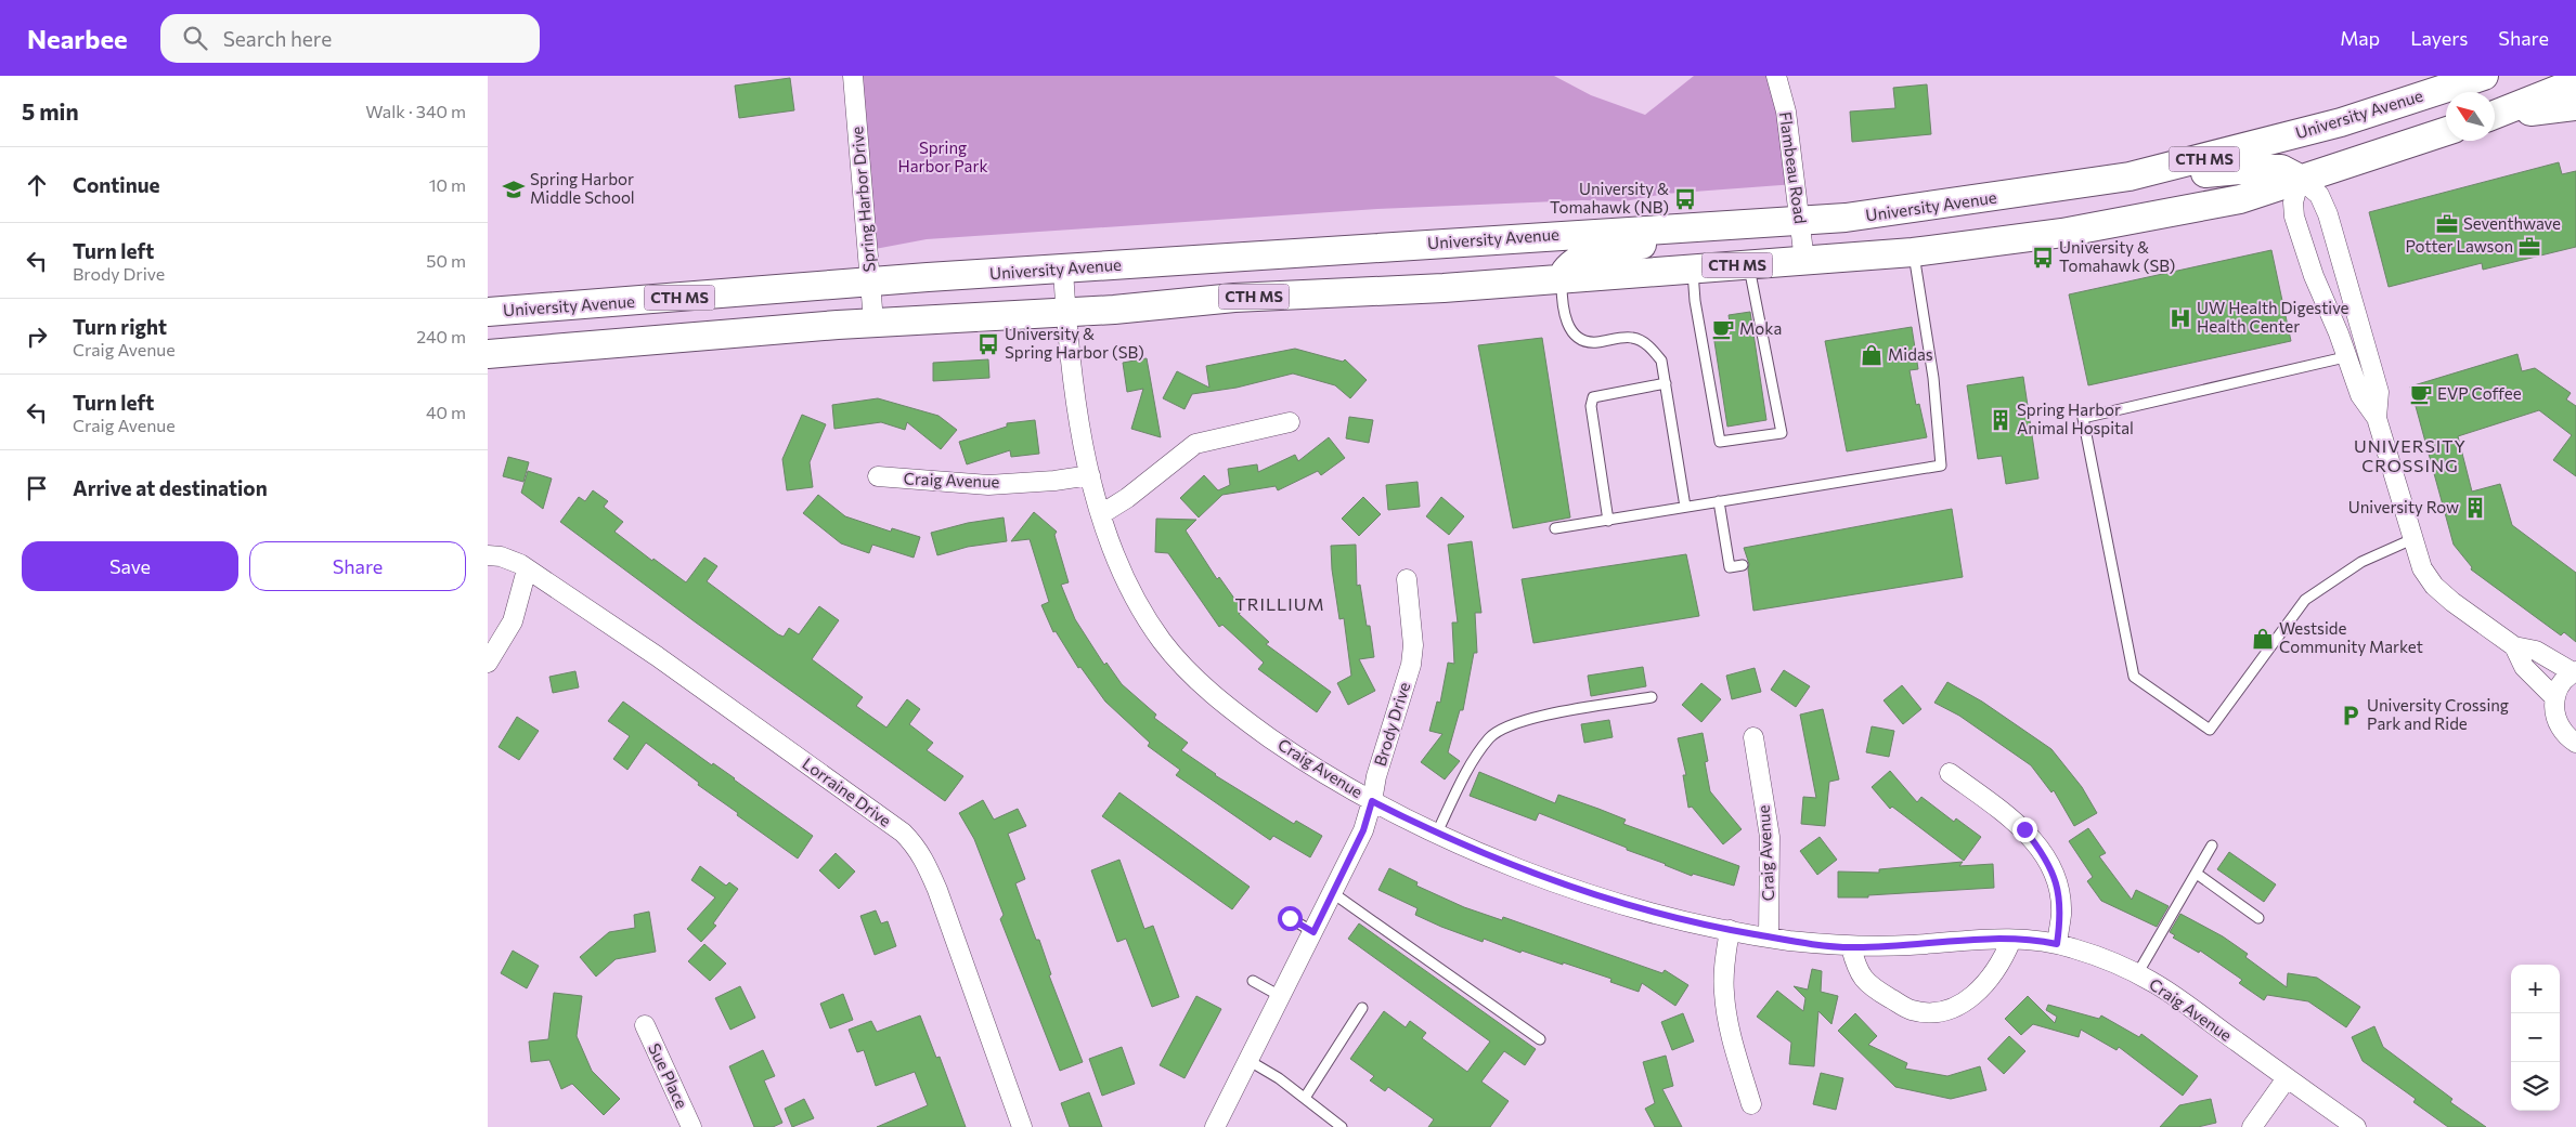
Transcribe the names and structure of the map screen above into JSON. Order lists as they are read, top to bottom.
{
  "streets": {
    "main road": ["University Avenue", "CTH MS"],
    "street": [
      "Flambeau Road",
      "Spring Harbor Drive",
      "Craig Avenue",
      "Brody Drive",
      "Lorraine Drive",
      "Sue Place"
    ]
  },
  "crossings": [
    ["University Avenue", "Flambeau Road"],
    ["University Avenue", "Spring Harbor Drive"],
    ["University Avenue", "Craig Avenue"],
    ["CTH MS", "Flambeau Road"],
    ["CTH MS", "Spring Harbor Drive"],
    ["CTH MS", "Craig Avenue"],
    ["Craig Avenue", "Brody Drive"]
  ],
  "districts": ["UNIVERSITY CROSSING", "TRILLIUM"],
  "parks": ["Spring Harbor Park"],
  "places": {
    "school or university": ["Spring Harbor Middle School"],
    "bus stop": ["University & Tomahawk (NB)", "University & Tomahawk (SB)", "University & Spring Harbor (SB)"],
    "office": ["Seventhwave", "Potter Lawson"],
    "hospital": ["UW Health Digestive Health Center"],
    "cafe": ["Moka", "EVP Coffee"],
    "shop": ["Midas", "Westside Community Market"],
    "building": ["Spring Harbor Animal Hospital", "University Row"],
    "parking": ["University Crossing Park and Ride"]
  },
  "north": "top left",
  "page": {
    "header": "Nearbee",
    "search": "Search here",
    "nav": ["Map", "Layers", "Share"],
    "heading": ["5 min", "Walk · 340 m"],
    "list": [
      ["Continue", "10 m"],
      ["Turn left", "Brody Drive", "50 m"],
      ["Turn right", "Craig Avenue", "240 m"],
      ["Turn left", "Craig Avenue", "40 m"],
      "Arrive at destination"
    ],
    "buttons": ["Save", "Share"],
    "map_buttons": ["+", "−"]
  }
}
